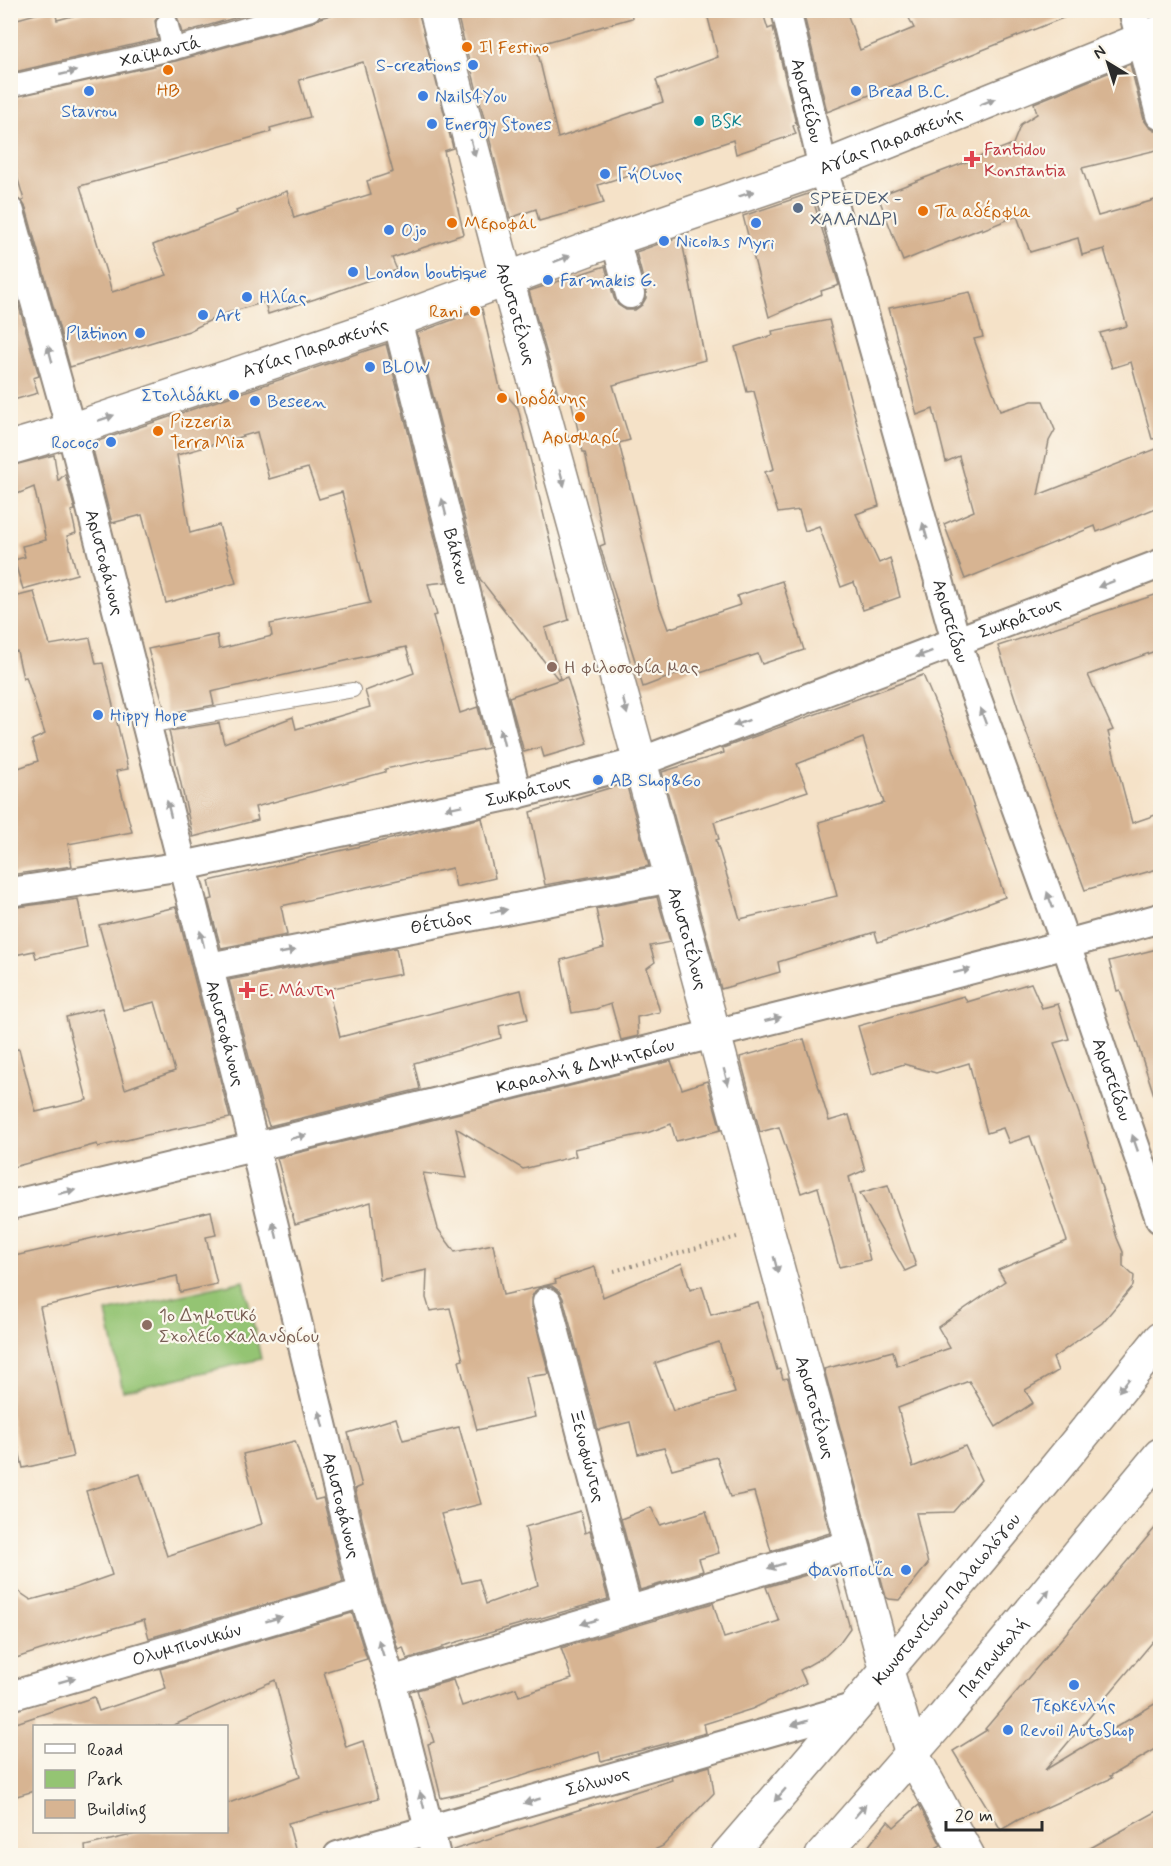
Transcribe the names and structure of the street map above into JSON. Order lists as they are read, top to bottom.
{
  "streets": {
    "street": [
      "Χαϊμαντά",
      "Αριστείδου",
      "Αγίας Παρασκευής",
      "Αριστοτέλους",
      "Βάκχου",
      "Αριστοφάνους",
      "Σωκράτους",
      "Θέτιδος",
      "Καραολή & Δημητρίου",
      "Ξενοφώντος",
      "Κωνσταντίνου Παλαιολόγου",
      "Ολυμπιονικών",
      "Παπανικολή",
      "Σόλωνος"
    ]
  },
  "crossings": [
    ["Αριστείδου", "Αγίας Παρασκευής"],
    ["Αριστείδου", "Σωκράτους"],
    ["Αριστείδου", "Καραολή & Δημητρίου"],
    ["Αγίας Παρασκευής", "Αριστοτέλους"],
    ["Αγίας Παρασκευής", "Βάκχου"],
    ["Αγίας Παρασκευής", "Αριστοφάνους"],
    ["Αριστοτέλους", "Σωκράτους"],
    ["Αριστοτέλους", "Θέτιδος"],
    ["Αριστοτέλους", "Καραολή & Δημητρίου"],
    ["Αριστοτέλους", "Κωνσταντίνου Παλαιολόγου"],
    ["Αριστοτέλους", "Παπανικολή"],
    ["Βάκχου", "Σωκράτους"],
    ["Αριστοφάνους", "Σωκράτους"],
    ["Αριστοφάνους", "Θέτιδος"],
    ["Αριστοφάνους", "Καραολή & Δημητρίου"],
    ["Αριστοφάνους", "Ολυμπιονικών"],
    ["Αριστοφάνους", "Σόλωνος"],
    ["Κωνσταντίνου Παλαιολόγου", "Σόλωνος"]
  ],
  "one_way": [
    "Χαϊμαντά",
    "Αριστείδου",
    "Αγίας Παρασκευής",
    "Αριστοτέλους",
    "Βάκχου",
    "Αριστοφάνους",
    "Σωκράτους",
    "Θέτιδος",
    "Καραολή & Δημητρίου",
    "Κωνσταντίνου Παλαιολόγου",
    "Ολυμπιονικών",
    "Παπανικολή"
  ],
  "places": {
    "other": [
      "Il Festino",
      "S-creations",
      "HB",
      "Stavrou",
      "Bread B.C.",
      "Nails4You",
      "BSK",
      "Energy Stones",
      "ΓήΟινος",
      "SPEEDEX - ΧΑΛΑΝΔΡΙ",
      "Τα αδέρφια",
      "Μεροφάι",
      "Myri",
      "Ojo",
      "Nicolas",
      "London boutique",
      "Farmakis G.",
      "Ηλίας",
      "Rani",
      "Art",
      "Platinon",
      "BLOW",
      "Στολιδάκι",
      "Ιορδάνης",
      "Beseen",
      "Αρισμαρί",
      "Pizzeria Terra Mia",
      "Rococo",
      "Η φιλοσοφία μας",
      "Hippy Hope",
      "ΑΒ Shop&Go",
      "1ο Δημοτικό Σχολείο Χαλανδρίου",
      "Φανοποιΐα",
      "Τερκενλής",
      "Revoil AutoShop"
    ],
    "health": ["Fantidou Konstantia", "Ε. Μάντη"]
  },
  "legend": ["Road", "Park", "Building"],
  "scale_bar": "20 m",
  "north": "top left"
}
